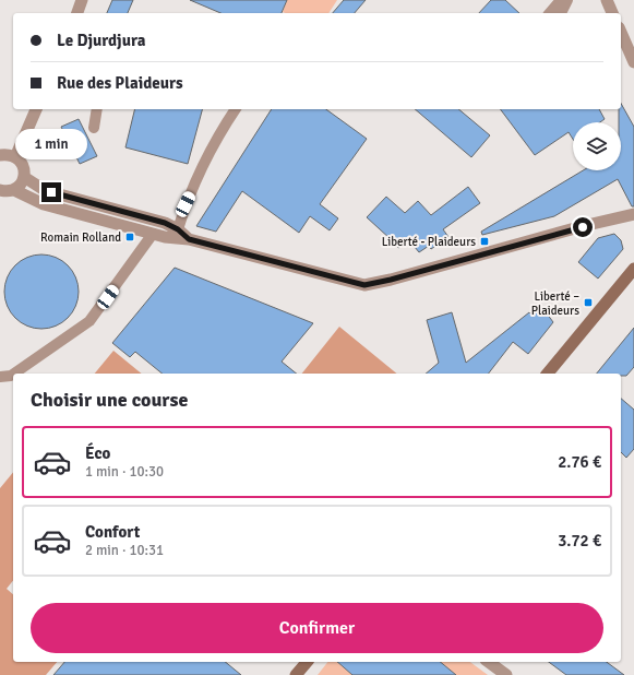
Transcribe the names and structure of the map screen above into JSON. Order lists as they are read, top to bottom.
{
  "places": {
    "transit": ["Romain Rolland", "Liberté - Plaideurs", "Liberté – Plaideurs"]
  },
  "page": {
    "banner": ["Le Djurdjura", "Rue des Plaideurs"],
    "bubble": "1 min",
    "heading": "Choisir une course",
    "list": [
      {
        "name": "Éco",
        "note": "1 min · 10:30",
        "value": "2.76 €"
      },
      {
        "name": "Confort",
        "note": "2 min · 10:31",
        "value": "3.72 €"
      }
    ],
    "buttons": "Confirmer"
  }
}
